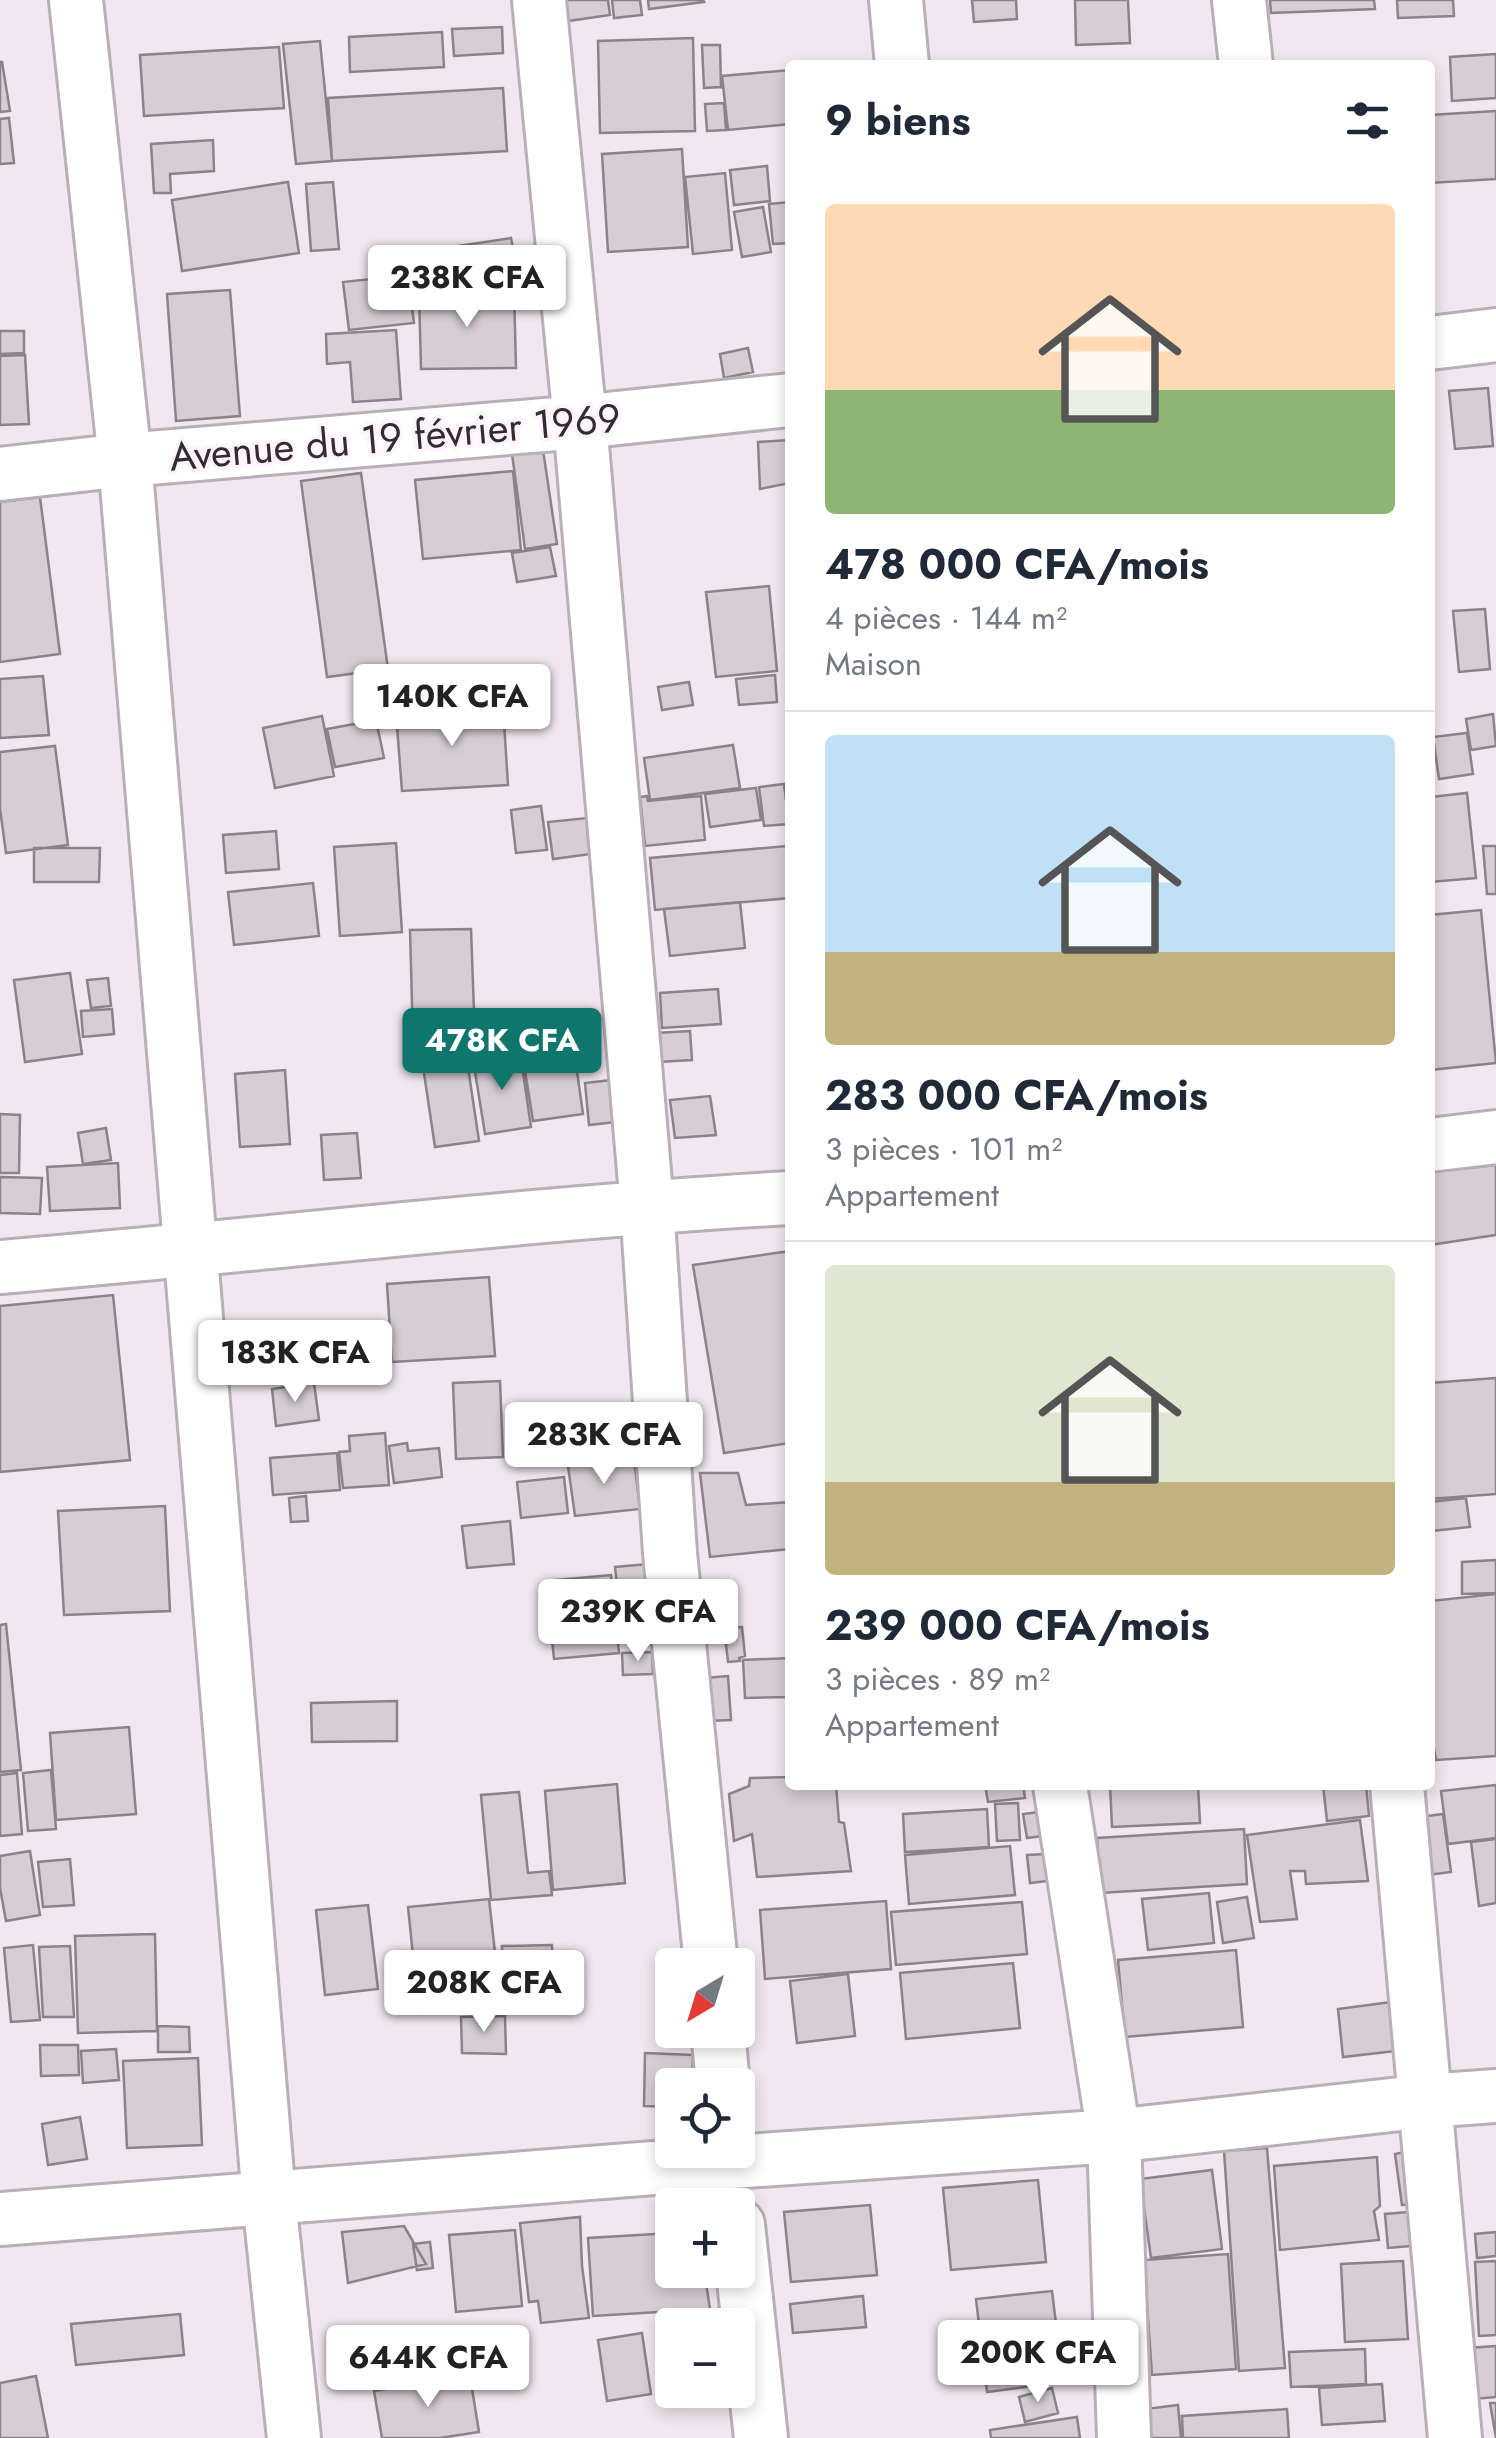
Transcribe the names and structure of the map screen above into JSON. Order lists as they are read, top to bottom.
{
  "streets": {
    "street": ["Avenue du 19 février 1969"]
  },
  "north": "bottom left",
  "page": {
    "heading": "9 biens",
    "list": [
      {
        "name": "478 000 CFA/mois",
        "note": "4 pièces · 144 m² · Maison"
      },
      {
        "name": "283 000 CFA/mois",
        "note": "3 pièces · 101 m² · Appartement"
      },
      {
        "name": "239 000 CFA/mois",
        "note": "3 pièces · 89 m² · Appartement"
      }
    ],
    "price": [
      "238K CFA",
      "140K CFA",
      "478K CFA",
      "183K CFA",
      "283K CFA",
      "239K CFA",
      "208K CFA",
      "200K CFA",
      "644K CFA"
    ],
    "map_buttons": ["+", "−"]
  }
}
